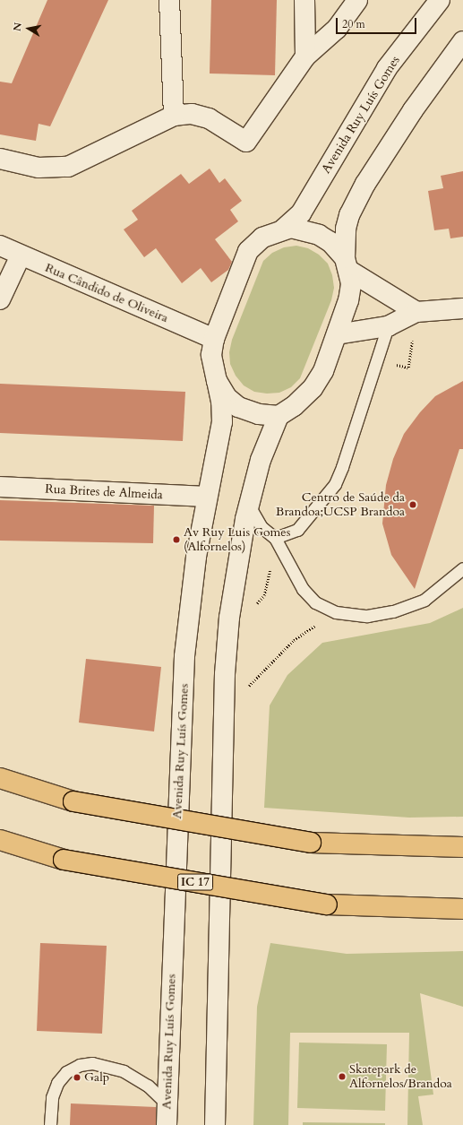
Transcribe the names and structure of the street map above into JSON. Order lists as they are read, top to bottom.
{
  "streets": {
    "highway": ["IC 17"],
    "street": ["Avenida Ruy Luís Gomes", "Rua Cândido de Oliveira", "Rua Brites de Almeida"]
  },
  "crossings": [
    ["Avenida Ruy Luís Gomes", "Rua Cândido de Oliveira"],
    ["Avenida Ruy Luís Gomes", "Rua Brites de Almeida"]
  ],
  "places": [
    "Centro de Saúde da Brandoa;UCSP Brandoa",
    "Av Ruy Luis Gomes (Alfornelos)",
    "Skatepark de Alfornelos/Brandoa",
    "Galp"
  ],
  "scale_bar": "20 m",
  "north": "left"
}
